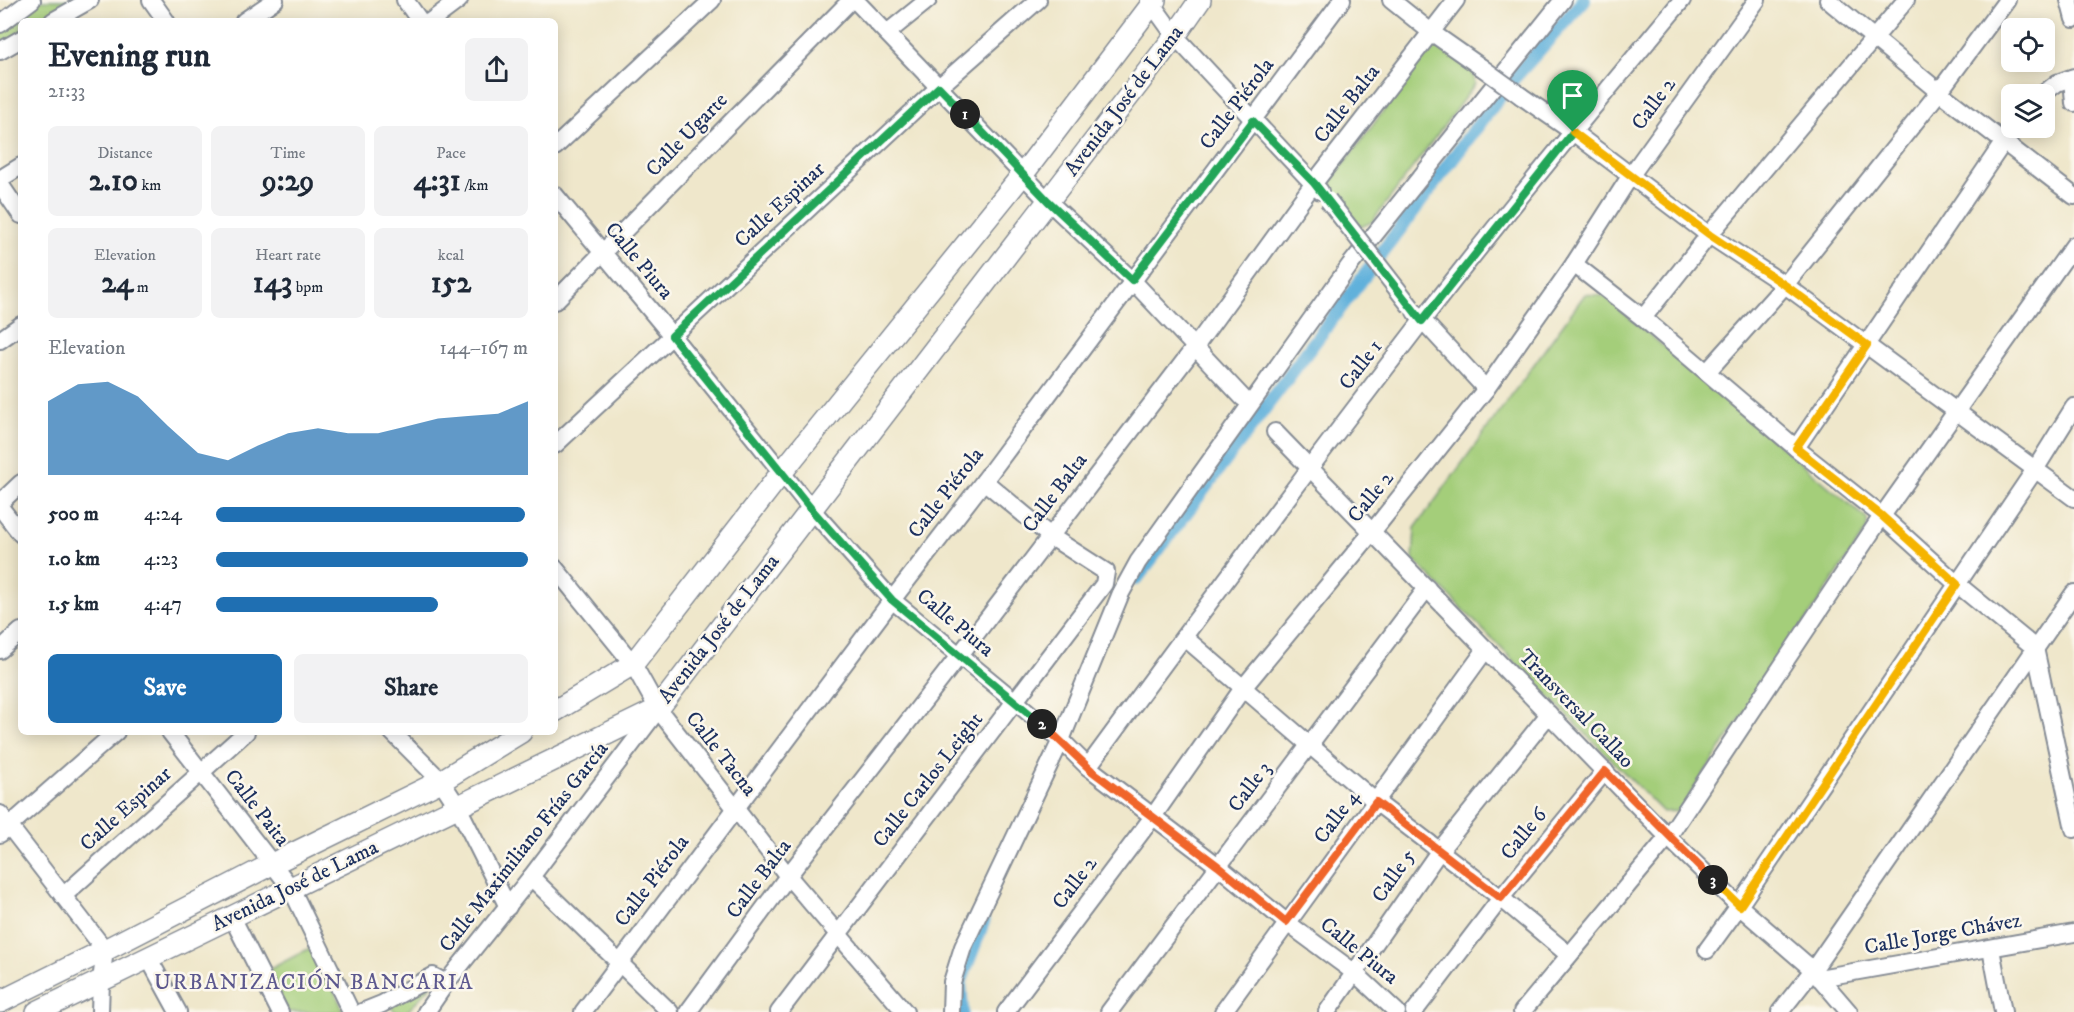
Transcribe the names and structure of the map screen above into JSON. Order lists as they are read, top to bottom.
{
  "streets": {
    "main road": ["Avenida José de Lama"],
    "street": [
      "Calle Piérola",
      "Calle Balta",
      "Calle 2",
      "Calle Ugarte",
      "Calle Espinar",
      "Calle Piura",
      "Calle 1",
      "Transversal Callao",
      "Calle Tacna",
      "Calle Carlos Leight",
      "Calle 3",
      "Calle Paita",
      "Calle 4",
      "Calle 6",
      "Calle Maximiliano Frías García",
      "Calle 5",
      "Calle Jorge Chávez"
    ]
  },
  "crossings": [
    ["Avenida José de Lama", "Calle Piura"],
    ["Avenida José de Lama", "Calle Tacna"],
    ["Avenida José de Lama", "Calle Paita"],
    ["Avenida José de Lama", "Calle Maximiliano Frías García"],
    ["Calle Piérola", "Calle Piura"],
    ["Calle Piérola", "Calle Tacna"],
    ["Calle Balta", "Calle Piura"],
    ["Calle Balta", "Calle Tacna"],
    ["Calle Balta", "Calle Carlos Leight"],
    ["Calle 2", "Calle Piura"],
    ["Calle 2", "Transversal Callao"],
    ["Calle Ugarte", "Calle Piura"],
    ["Calle Espinar", "Calle Piura"],
    ["Calle Espinar", "Calle Paita"],
    ["Calle Piura", "Calle 1"],
    ["Calle Piura", "Calle Carlos Leight"],
    ["Calle Piura", "Calle 3"],
    ["Calle Piura", "Calle 4"],
    ["Calle Piura", "Calle 5"],
    ["Calle 1", "Transversal Callao"],
    ["Transversal Callao", "Calle 3"],
    ["Transversal Callao", "Calle 4"],
    ["Transversal Callao", "Calle 6"],
    ["Transversal Callao", "Calle 5"],
    ["Transversal Callao", "Calle Jorge Chávez"],
    ["Calle Tacna", "Calle Carlos Leight"],
    ["Calle Tacna", "Calle Maximiliano Frías García"]
  ],
  "districts": ["URBANIZACIÓN BANCARIA"],
  "page": {
    "heading": ["Evening run", "21:33"],
    "pins": ["1", "2", "3"],
    "stats": [
      ["Distance", "2.10 km"],
      ["Time", "9:29"],
      ["Pace", "4:31 /km"],
      ["Elevation", "24 m"],
      ["Heart rate", "143 bpm"],
      ["kcal", "152"]
    ],
    "chart": ["Elevation", "144–167 m"],
    "list": [
      {
        "name": "500 m",
        "note": "4:24"
      },
      {
        "name": "1.0 km",
        "note": "4:23"
      },
      {
        "name": "1.5 km",
        "note": "4:47"
      }
    ],
    "buttons": ["Save", "Share"]
  }
}
